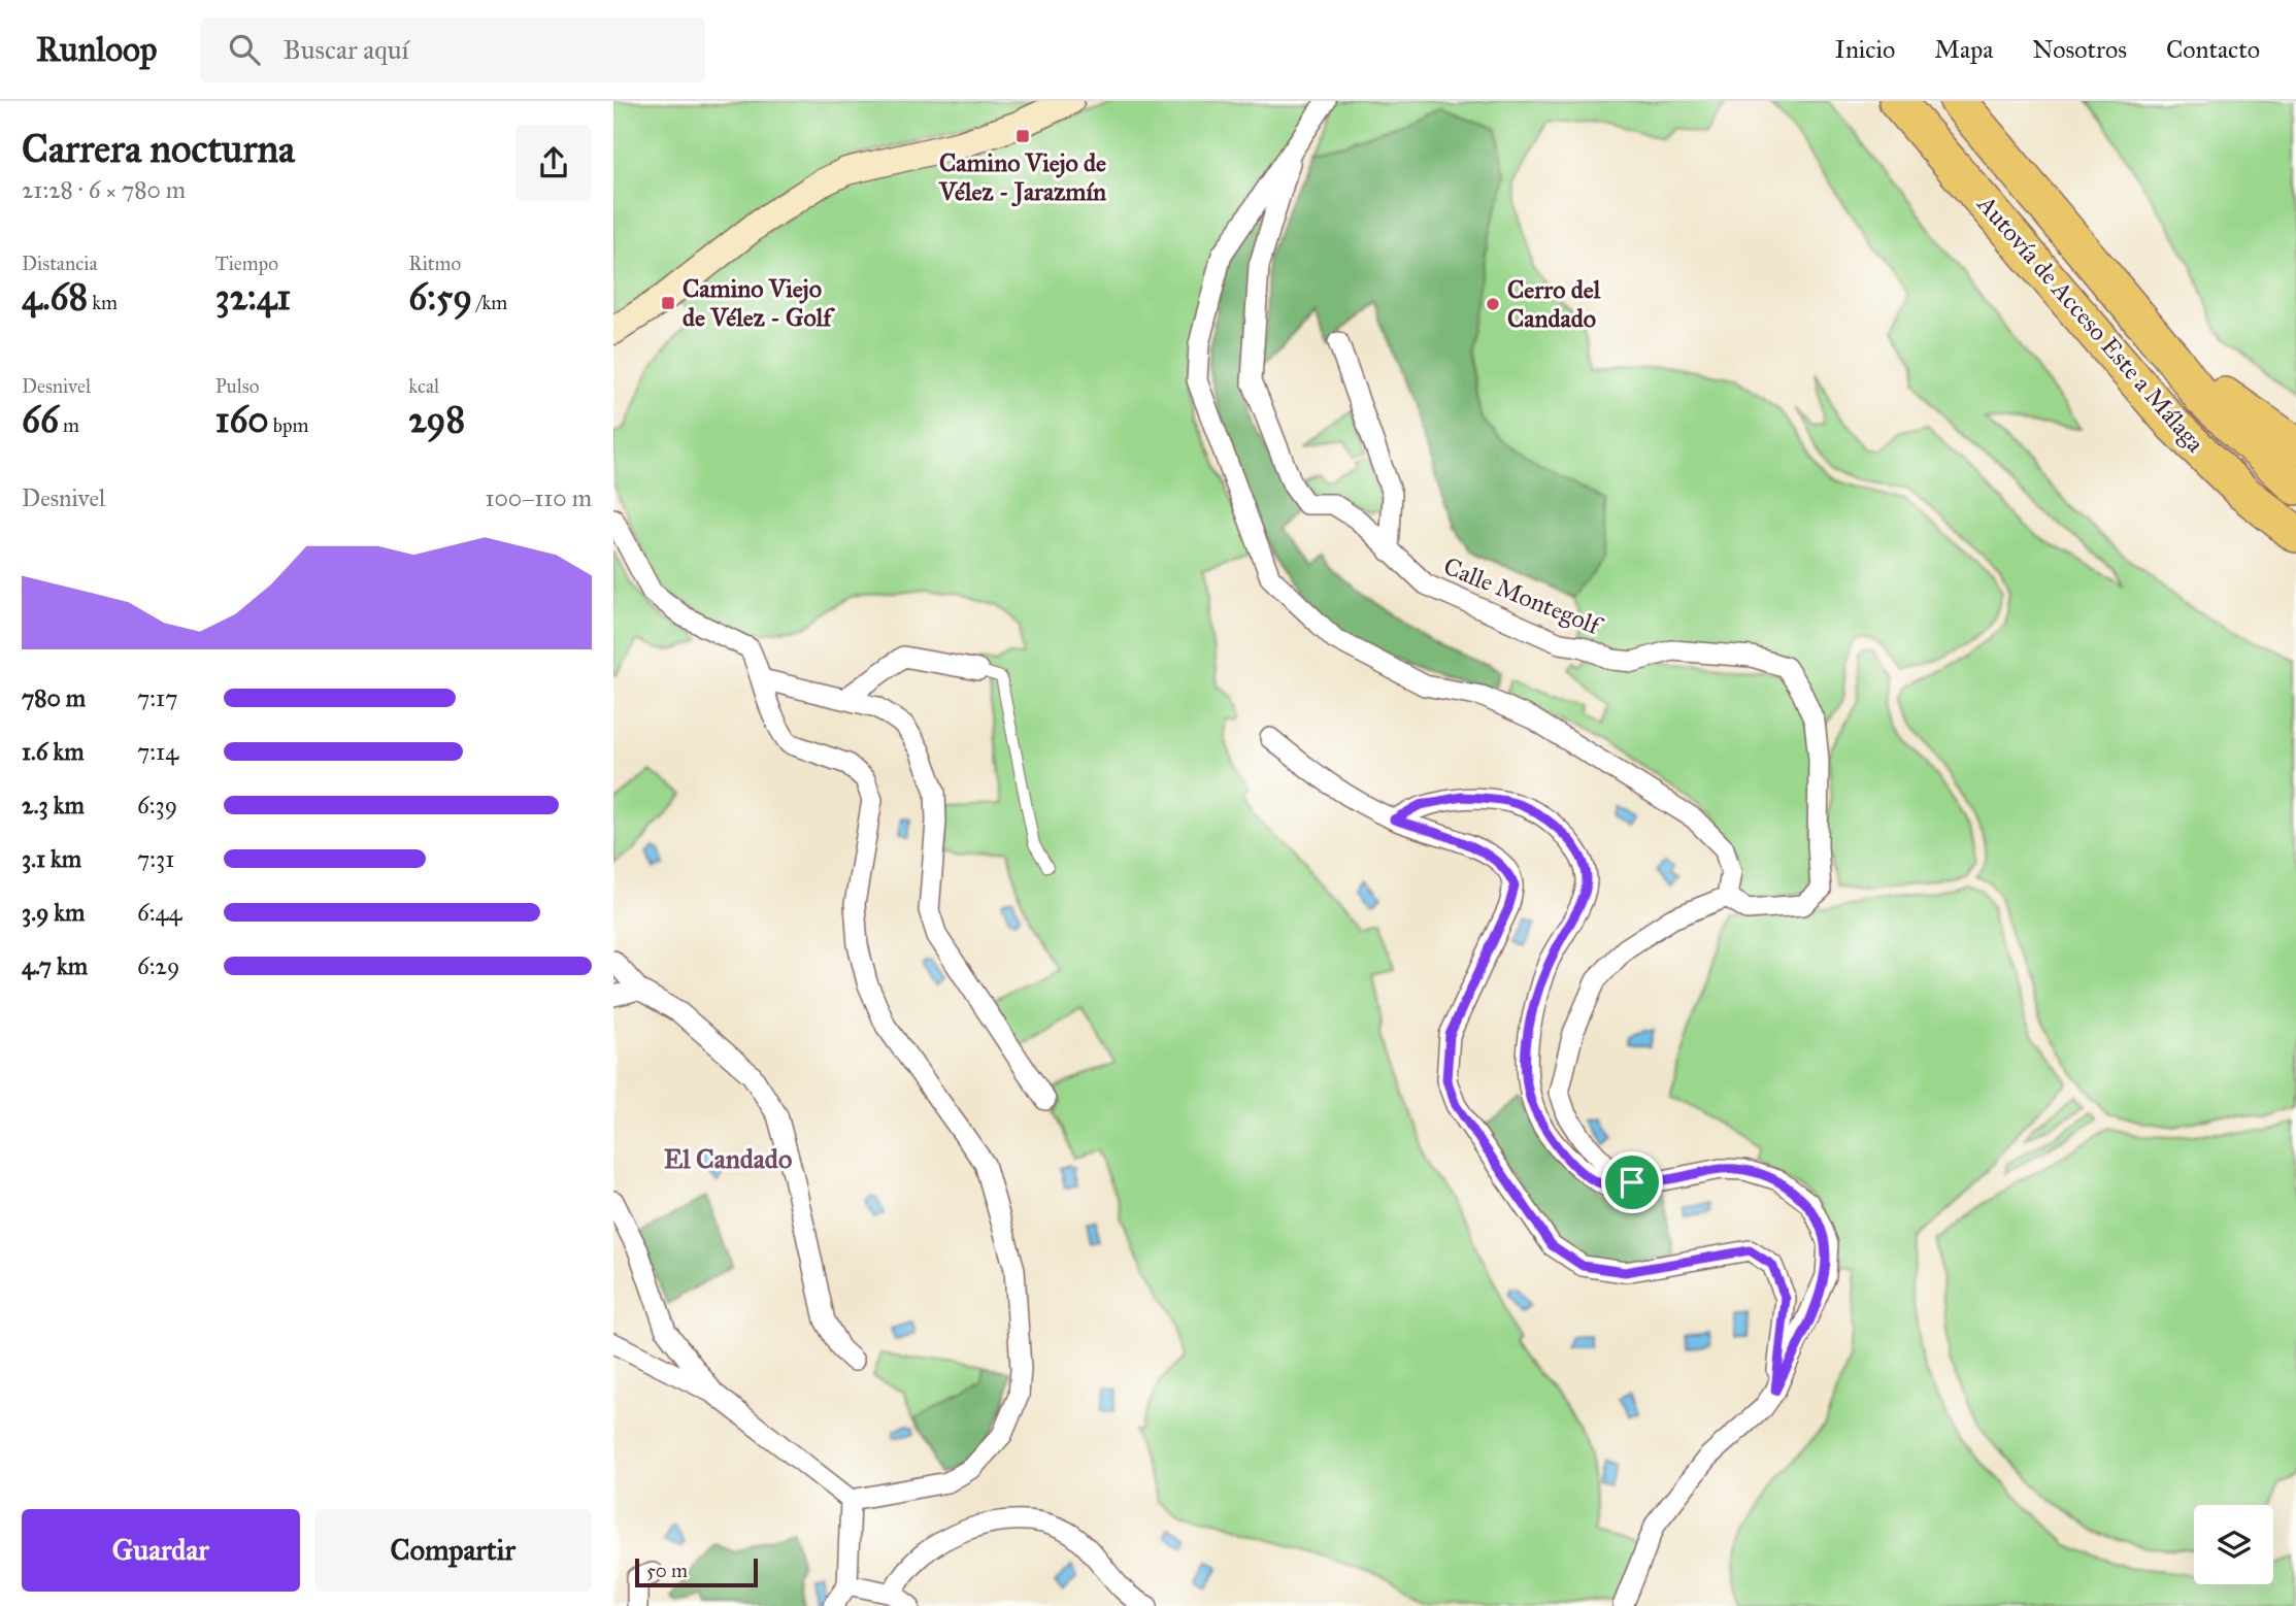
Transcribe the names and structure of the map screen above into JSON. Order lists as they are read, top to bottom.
{
  "streets": {
    "highway": ["Autovía de Acceso Este a Málaga"],
    "street": ["Calle Montegolf"]
  },
  "districts": ["El Candado"],
  "places": {
    "transit": ["Camino Viejo de Vélez - Jarazmín", "Camino Viejo de Vélez - Golf"],
    "other": ["Cerro del Candado"]
  },
  "scale_bar": "50 m",
  "page": {
    "header": "Runloop",
    "search": "Buscar aquí",
    "nav": [
      "Inicio",
      "Mapa",
      "Nosotros",
      "Contacto"
    ],
    "heading": ["Carrera nocturna", "21:28 · 6 × 780 m"],
    "stats": [
      ["Distancia", "4.68 km"],
      ["Tiempo", "32:41"],
      ["Ritmo", "6:59 /km"],
      ["Desnivel", "66 m"],
      ["Pulso", "160 bpm"],
      ["kcal", "298"]
    ],
    "chart": ["Desnivel", "100–110 m"],
    "list": [
      {
        "name": "780 m",
        "note": "7:17"
      },
      {
        "name": "1.6 km",
        "note": "7:14"
      },
      {
        "name": "2.3 km",
        "note": "6:39"
      },
      {
        "name": "3.1 km",
        "note": "7:31"
      },
      {
        "name": "3.9 km",
        "note": "6:44"
      },
      {
        "name": "4.7 km",
        "note": "6:29"
      }
    ],
    "buttons": ["Guardar", "Compartir"],
    "scale": "50 m"
  }
}
